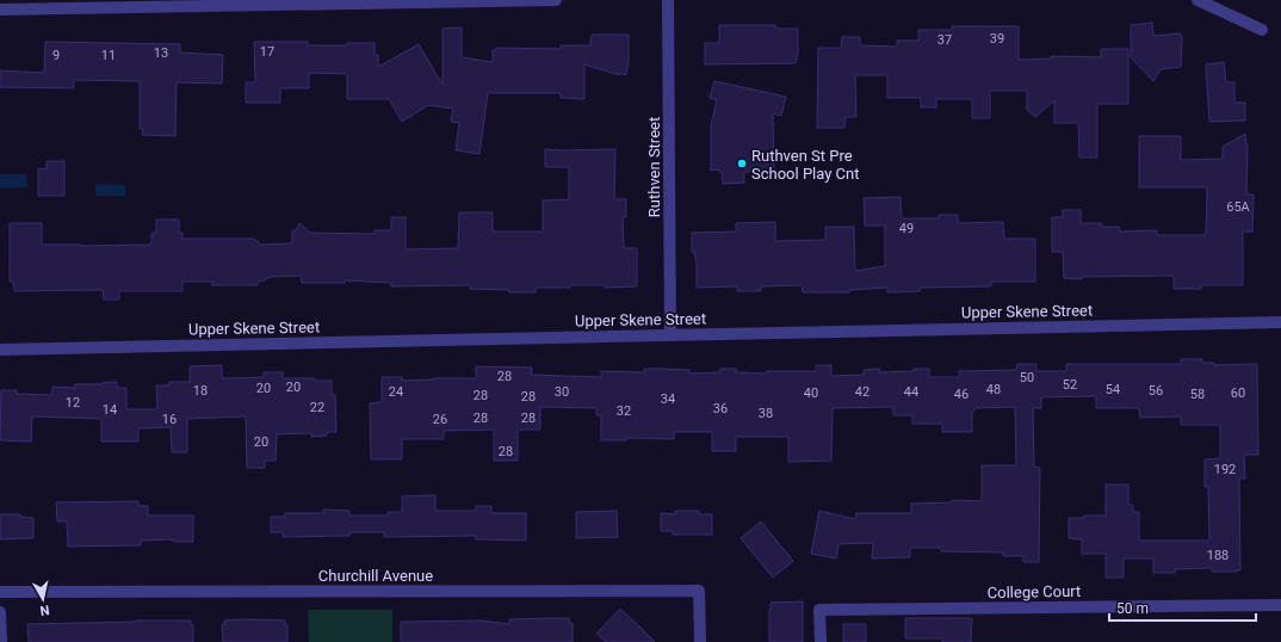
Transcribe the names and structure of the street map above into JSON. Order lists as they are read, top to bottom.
{
  "streets": {
    "street": [
      "Ruthven Street",
      "Upper Skene Street",
      "Churchill Avenue",
      "College Court"
    ]
  },
  "crossings": [
    ["Ruthven Street", "Upper Skene Street"]
  ],
  "places": ["Ruthven St Pre School Play Cnt"],
  "house_numbers": [
    "39",
    "37",
    "17",
    "13",
    "9",
    "11",
    "65A",
    "49",
    "28",
    "50",
    "52",
    "20",
    "20",
    "48",
    "54",
    "18",
    "56",
    "24",
    "30",
    "42",
    "44",
    "40",
    "60",
    "46",
    "58",
    "28",
    "28",
    "34",
    "12",
    "22",
    "36",
    "14",
    "32",
    "38",
    "28",
    "28",
    "16",
    "26",
    "20",
    "28",
    "192",
    "188"
  ],
  "scale_bar": "50 m",
  "north": "bottom"
}
